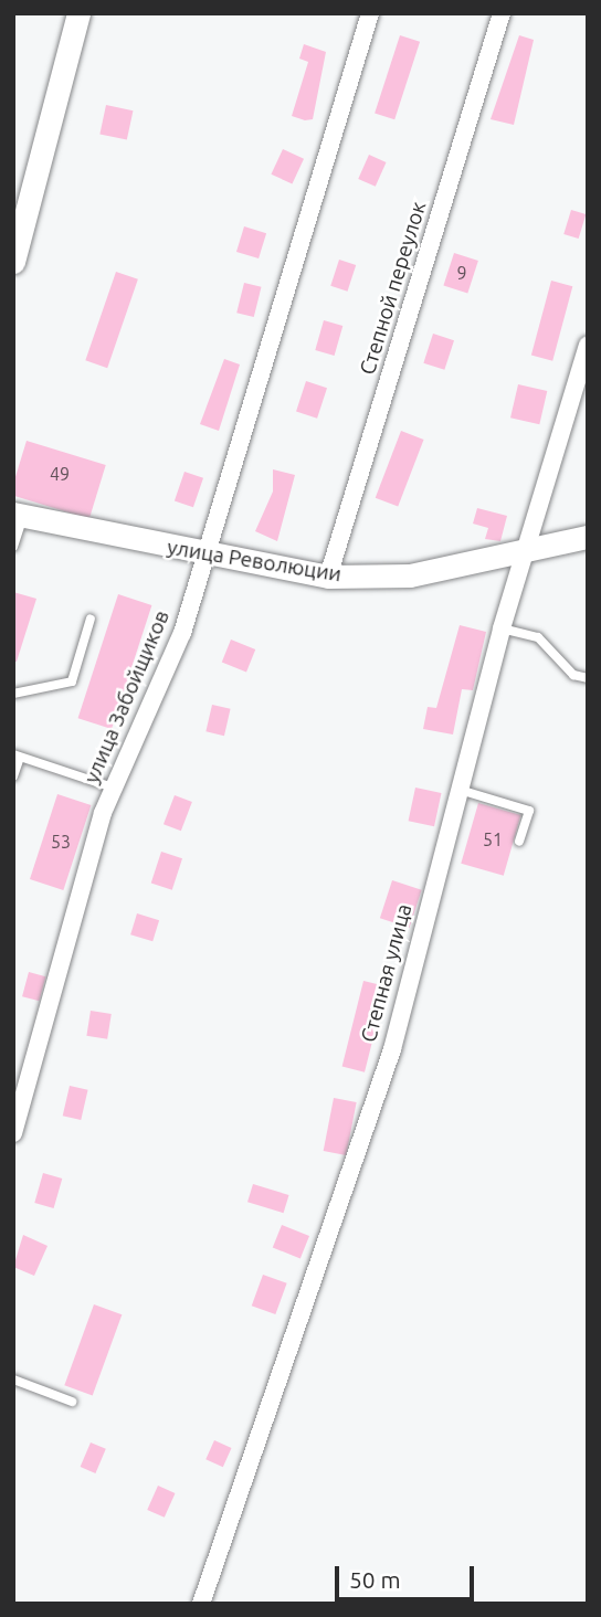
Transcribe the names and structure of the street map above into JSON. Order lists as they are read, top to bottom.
{
  "streets": {
    "street": [
      "Степной переулок",
      "улица Революции",
      "улица Забойщиков",
      "Степная улица"
    ]
  },
  "crossings": [
    ["Степной переулок", "улица Революции"],
    ["улица Революции", "улица Забойщиков"],
    ["улица Революции", "Степная улица"]
  ],
  "house_numbers": [
    "9",
    "49",
    "51",
    "53"
  ],
  "scale_bar": "50 m"
}
